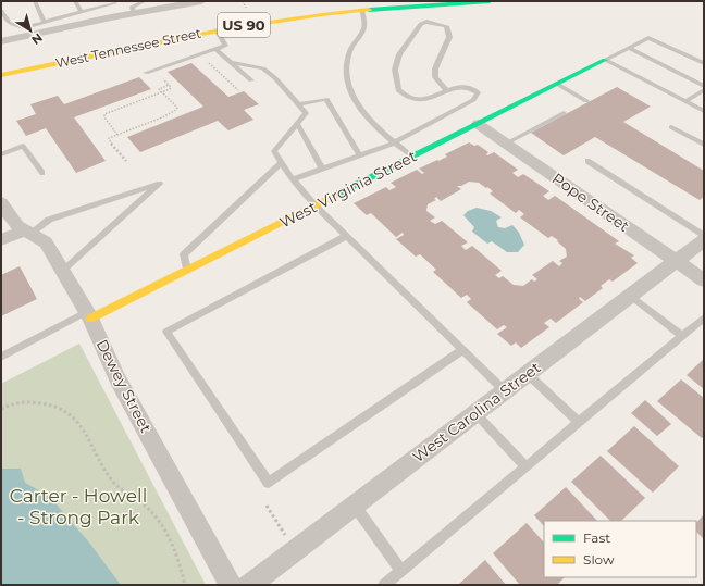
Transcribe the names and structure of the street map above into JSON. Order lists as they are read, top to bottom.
{
  "streets": {
    "main road": ["US 90", "West Tennessee Street", "West Virginia Street"],
    "street": ["Pope Street", "Dewey Street", "West Carolina Street"]
  },
  "crossings": [
    ["West Virginia Street", "Pope Street"],
    ["West Virginia Street", "Dewey Street"],
    ["Pope Street", "West Carolina Street"]
  ],
  "parks": ["Carter - Howell - Strong Park"],
  "legend": ["Fast", "Slow"],
  "north": "bottom right"
}
